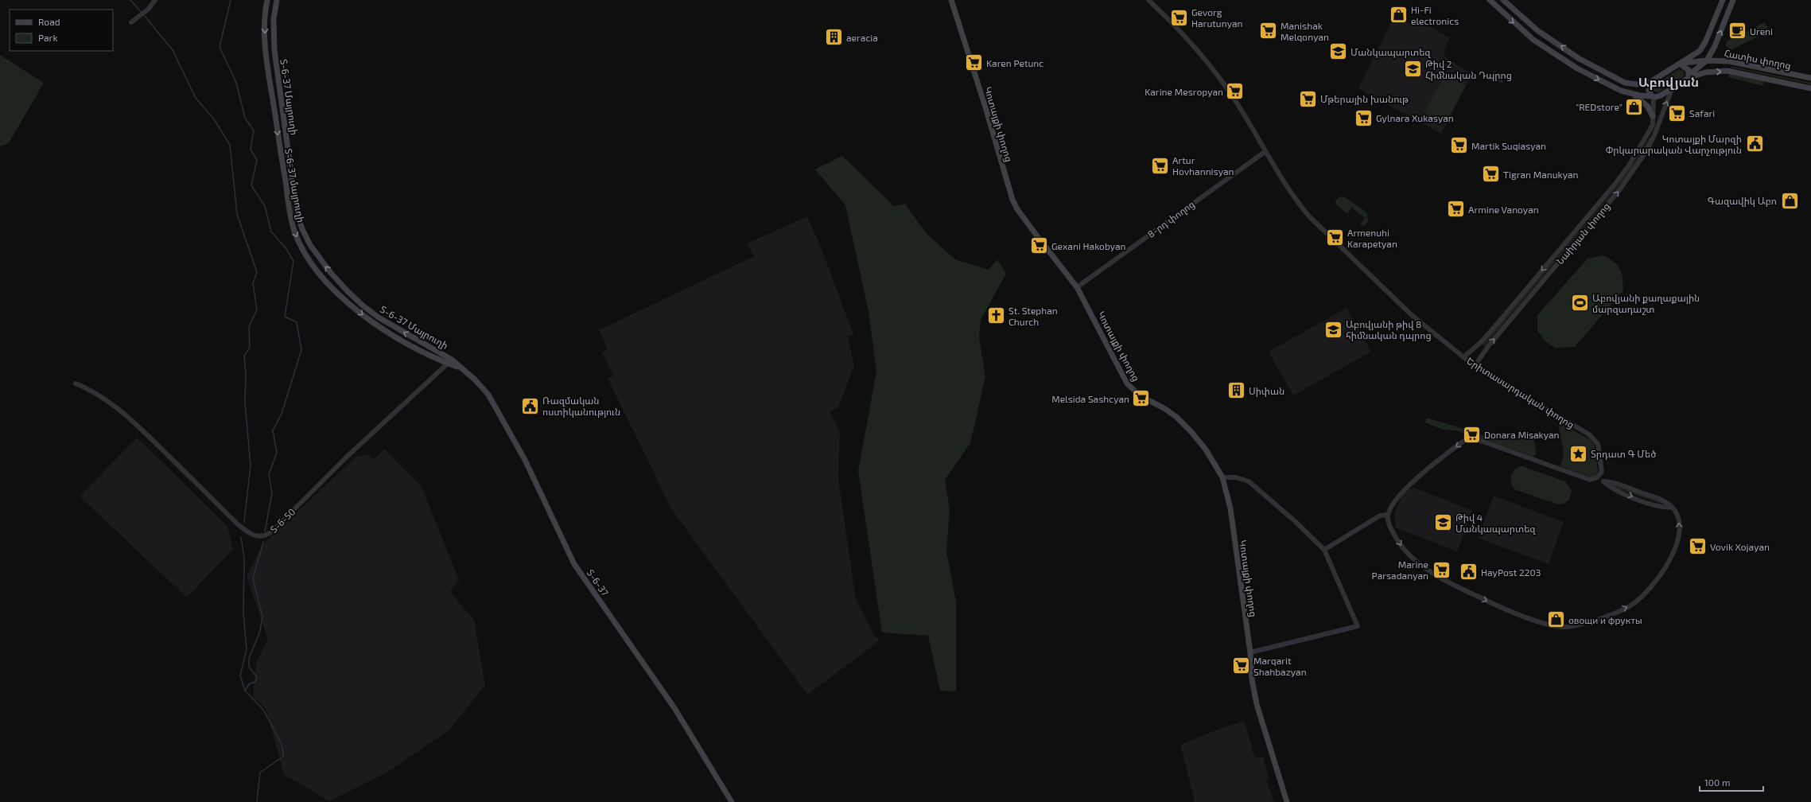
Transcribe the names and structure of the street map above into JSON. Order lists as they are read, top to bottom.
{
  "streets": {
    "main road": [
      "Հատիս փողոց",
      "Տ-6-37 Մայրուղի",
      "Կոտայքի փողոց",
      "Տ-6-37 մայրուղի",
      "Տ-6-37"
    ],
    "street": [
      "8-րդ փողոց",
      "Նաիրյան փողոց",
      "Երիտասարդական փողոց",
      "Տ-6-50"
    ]
  },
  "crossings": [
    ["Տ-6-37 Մայրուղի", "Տ-6-37 մայրուղի"],
    ["Տ-6-37 Մայրուղի", "Տ-6-50"],
    ["Կոտայքի փողոց", "8-րդ փողոց"],
    ["Տ-6-37 մայրուղի", "Տ-6-50"],
    ["Տ-6-37 մայրուղի", "Տ-6-37"],
    ["8-րդ փողոց", "Երիտասարդական փողոց"],
    ["Նաիրյան փողոց", "Երիտասարդական փողոց"]
  ],
  "one_way": ["Տ-6-37 Մայրուղի", "Տ-6-37 մայրուղի"],
  "districts": ["Աբովյան"],
  "places": {
    "shop": [
      "Hi-Fi electronics",
      "\"REDstore\"",
      "Գազավիկ Աբո",
      "овощи и фрукты"
    ],
    "supermarket": [
      "Gevorg Harutunyan",
      "Manishak Melqonyan",
      "Karen Petunc",
      "Karine Mesropyan",
      "Մթերային խանութ",
      "Safari",
      "Gylnara Xukasyan",
      "Martik Suqiasyan",
      "Artur Hovhannisyan",
      "Tigran Manukyan",
      "Armine Vanoyan",
      "Armenuhi Karapetyan",
      "Gexani Hakobyan",
      "Melsida Sashcyan",
      "Donara Misakyan",
      "Vovik Xojayan",
      "Marine Parsadanyan",
      "Marqarit Shahbazyan"
    ],
    "cafe": ["Ureni"],
    "building": ["aeracia", "Սիփան"],
    "school or university": [
      "Մանկապարտեզ",
      "Թիվ 2 Հիմնական Դպրոց",
      "Աբովյանի թիվ 8 հիմնական դպրոց",
      "Թիվ 4 Մանկապարտեզ"
    ],
    "public building": ["Կոտայքի Մարզի Փրկարարական Վարչություն", "Ռազմական ոստիկանություն", "HayPost 2203"],
    "sports": ["Աբովյանի քաղաքային մարզադաշտ"],
    "church": ["St. Stephan Church"],
    "place": ["Տրդատ Գ Մեծ"]
  },
  "legend": ["Road", "Park"],
  "scale_bar": "100 m"
}
